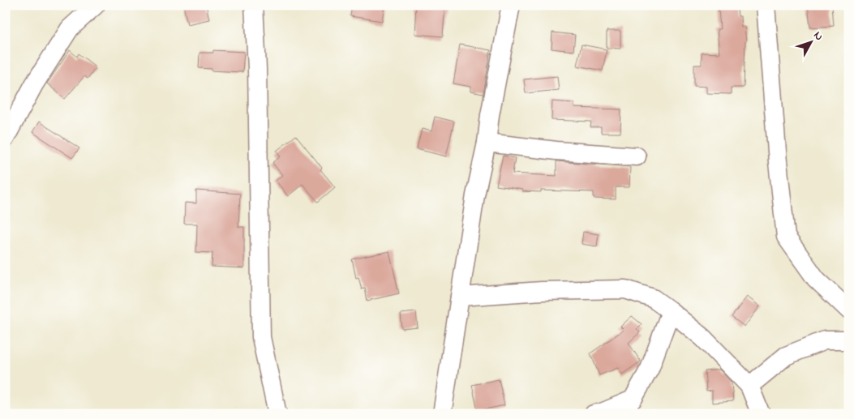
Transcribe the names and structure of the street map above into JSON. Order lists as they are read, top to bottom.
{
  "north": "top right"
}
